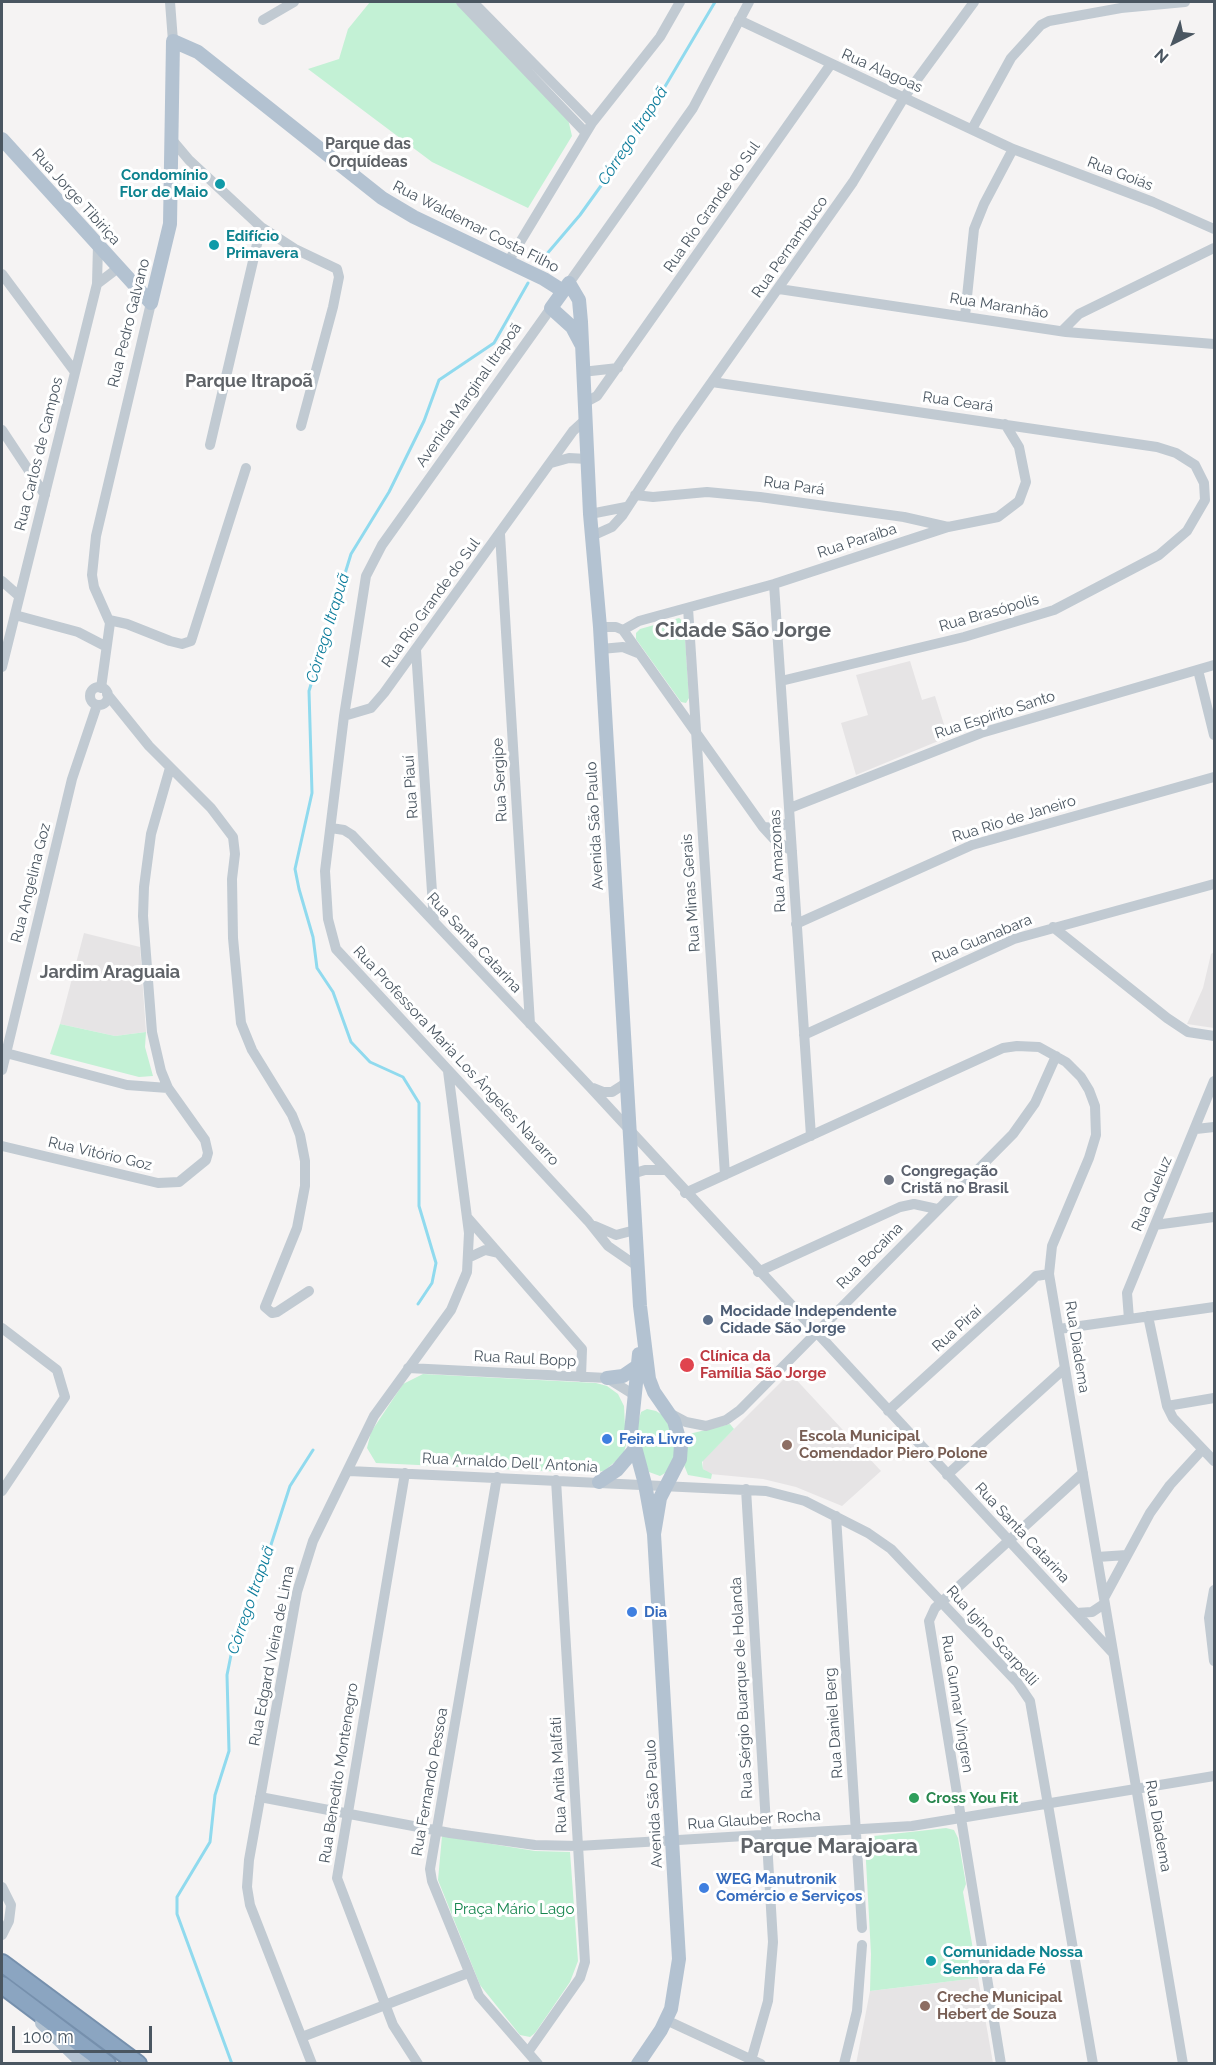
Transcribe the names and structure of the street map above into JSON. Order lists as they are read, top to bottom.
{
  "streets": {
    "main road": [
      "Rua Jorge Tibiriça",
      "Rua Waldemar Costa Filho",
      "Rua Pedro Galvano",
      "Avenida Marginal Itrapoã",
      "Avenida São Paulo"
    ],
    "street": [
      "Rua Alagoas",
      "Rua Goiás",
      "Rua Rio Grande do Sul",
      "Rua Pernambuco",
      "Rua Maranhão",
      "Rua Ceará",
      "Rua Carlos de Campos",
      "Rua Pará",
      "Rua Paraíba",
      "Rua Brasópolis",
      "Rua Espírito Santo",
      "Rua Sergipe",
      "Rua Piauí",
      "Rua Rio de Janeiro",
      "Rua Amazonas",
      "Rua Angelina Goz",
      "Rua Minas Gerais",
      "Rua Guanabara",
      "Rua Santa Catarina",
      "Rua Professora Maria Los Ângeles Navarro",
      "Rua Vitório Goz",
      "Rua Queluz",
      "Rua Bocaina",
      "Rua Piraí",
      "Rua Diadema",
      "Rua Raul Bopp",
      "Rua Arnaldo Dell' Antonia",
      "Rua Igino Scarpelli",
      "Rua Edgard Vieira de Lima",
      "Rua Sérgio Buarque de Holanda",
      "Rua Gunnar Vingren",
      "Rua Daniel Berg",
      "Rua Benedito Montenegro",
      "Rua Anita Malfati",
      "Rua Fernando Pessoa",
      "Rua Glauber Rocha"
    ]
  },
  "crossings": [
    ["Rua Alagoas", "Rua Goiás"],
    ["Rua Alagoas", "Rua Rio Grande do Sul"],
    ["Rua Alagoas", "Rua Pernambuco"],
    ["Rua Alagoas", "Avenida Marginal Itrapoã"],
    ["Rua Jorge Tibiriça", "Rua Pedro Galvano"],
    ["Rua Jorge Tibiriça", "Rua Carlos de Campos"],
    ["Rua Rio Grande do Sul", "Avenida Marginal Itrapoã"],
    ["Rua Rio Grande do Sul", "Rua Sergipe"],
    ["Rua Rio Grande do Sul", "Rua Piauí"],
    ["Rua Rio Grande do Sul", "Avenida São Paulo"],
    ["Rua Waldemar Costa Filho", "Rua Pedro Galvano"],
    ["Rua Waldemar Costa Filho", "Avenida Marginal Itrapoã"],
    ["Rua Waldemar Costa Filho", "Avenida São Paulo"],
    ["Rua Pernambuco", "Rua Maranhão"],
    ["Rua Pernambuco", "Rua Ceará"],
    ["Rua Pernambuco", "Rua Pará"],
    ["Rua Pernambuco", "Avenida São Paulo"],
    ["Avenida Marginal Itrapoã", "Avenida São Paulo"],
    ["Avenida Marginal Itrapoã", "Rua Santa Catarina"],
    ["Avenida Marginal Itrapoã", "Rua Professora Maria Los Ângeles Navarro"],
    ["Rua Ceará", "Rua Paraíba"],
    ["Rua Ceará", "Rua Brasópolis"],
    ["Rua Pará", "Rua Paraíba"],
    ["Rua Paraíba", "Rua Amazonas"],
    ["Rua Paraíba", "Rua Minas Gerais"],
    ["Rua Brasópolis", "Rua Amazonas"],
    ["Rua Espírito Santo", "Rua Amazonas"],
    ["Rua Sergipe", "Rua Santa Catarina"],
    ["Rua Piauí", "Rua Santa Catarina"],
    ["Rua Rio de Janeiro", "Rua Amazonas"],
    ["Avenida São Paulo", "Rua Santa Catarina"],
    ["Avenida São Paulo", "Rua Professora Maria Los Ângeles Navarro"],
    ["Avenida São Paulo", "Rua Bocaina"],
    ["Avenida São Paulo", "Rua Raul Bopp"],
    ["Avenida São Paulo", "Rua Arnaldo Dell' Antonia"],
    ["Avenida São Paulo", "Rua Igino Scarpelli"],
    ["Avenida São Paulo", "Rua Glauber Rocha"],
    ["Rua Amazonas", "Rua Guanabara"],
    ["Rua Amazonas", "Rua Diadema"],
    ["Rua Minas Gerais", "Rua Diadema"],
    ["Rua Santa Catarina", "Rua Professora Maria Los Ângeles Navarro"],
    ["Rua Santa Catarina", "Rua Bocaina"],
    ["Rua Santa Catarina", "Rua Piraí"],
    ["Rua Santa Catarina", "Rua Diadema"],
    ["Rua Professora Maria Los Ângeles Navarro", "Rua Edgard Vieira de Lima"],
    ["Rua Bocaina", "Rua Diadema"],
    ["Rua Piraí", "Rua Diadema"],
    ["Rua Diadema", "Rua Glauber Rocha"],
    ["Rua Raul Bopp", "Rua Edgard Vieira de Lima"],
    ["Rua Arnaldo Dell' Antonia", "Rua Igino Scarpelli"],
    ["Rua Arnaldo Dell' Antonia", "Rua Edgard Vieira de Lima"],
    ["Rua Arnaldo Dell' Antonia", "Rua Benedito Montenegro"],
    ["Rua Arnaldo Dell' Antonia", "Rua Anita Malfati"],
    ["Rua Arnaldo Dell' Antonia", "Rua Fernando Pessoa"],
    ["Rua Igino Scarpelli", "Rua Sérgio Buarque de Holanda"],
    ["Rua Igino Scarpelli", "Rua Gunnar Vingren"],
    ["Rua Igino Scarpelli", "Rua Daniel Berg"],
    ["Rua Igino Scarpelli", "Rua Glauber Rocha"],
    ["Rua Edgard Vieira de Lima", "Rua Glauber Rocha"],
    ["Rua Sérgio Buarque de Holanda", "Rua Glauber Rocha"],
    ["Rua Gunnar Vingren", "Rua Glauber Rocha"],
    ["Rua Daniel Berg", "Rua Glauber Rocha"],
    ["Rua Benedito Montenegro", "Rua Glauber Rocha"],
    ["Rua Anita Malfati", "Rua Fernando Pessoa"],
    ["Rua Anita Malfati", "Rua Glauber Rocha"],
    ["Rua Fernando Pessoa", "Rua Glauber Rocha"]
  ],
  "districts": [
    "Parque das Orquídeas",
    "Parque Itrapoã",
    "Cidade São Jorge",
    "Jardim Araguaia",
    "Parque Marajoara"
  ],
  "water": ["Córrego Itrapoã", "Córrego Itrapuã"],
  "parks": ["Praça Mário Lago"],
  "places": [
    "Condomínio Flor de Maio",
    "Edifício Primavera",
    "Congregação Cristã no Brasil",
    "Mocidade Independente Cidade São Jorge",
    "Clínica da Família São Jorge",
    "Feira Livre",
    "Escola Municipal Comendador Piero Polone",
    "Dia",
    "Cross You Fit",
    "WEG Manutronik Comércio e Serviços",
    "Comunidade Nossa Senhora da Fé",
    "Creche Municipal Hebert de Souza"
  ],
  "scale_bar": "100 m",
  "north": "bottom left"
}
